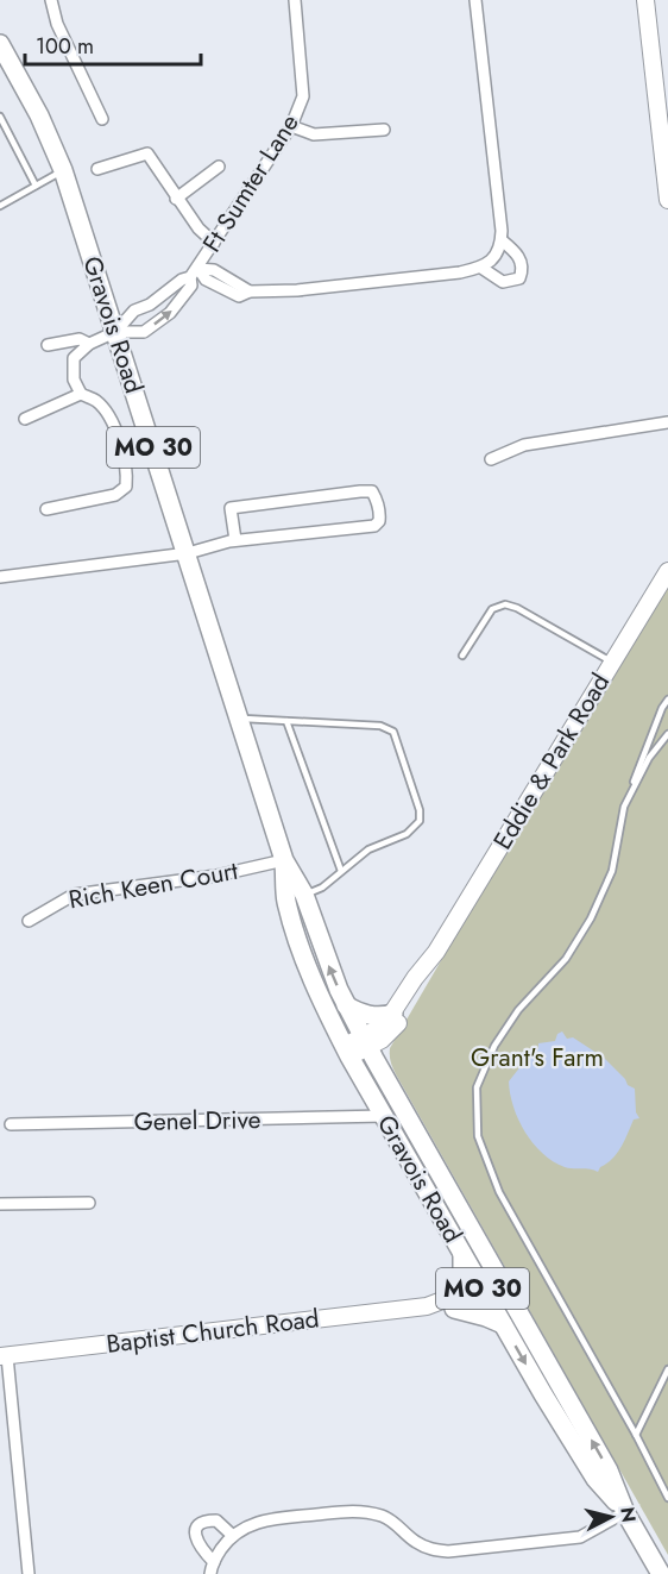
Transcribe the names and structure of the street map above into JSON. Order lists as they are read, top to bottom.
{
  "streets": {
    "main road": ["Gravois Road", "MO 30"],
    "street": [
      "Ft Sumter Lane",
      "Eddie & Park Road",
      "Rich Keen Court",
      "Genel Drive",
      "Baptist Church Road"
    ]
  },
  "crossings": [
    ["Ft Sumter Lane", "Gravois Road"],
    ["Gravois Road", "Eddie & Park Road"],
    ["Gravois Road", "Rich Keen Court"],
    ["Gravois Road", "Genel Drive"],
    ["Gravois Road", "Baptist Church Road"]
  ],
  "parks": ["Grant's Farm"],
  "scale_bar": "100 m",
  "north": "right"
}
